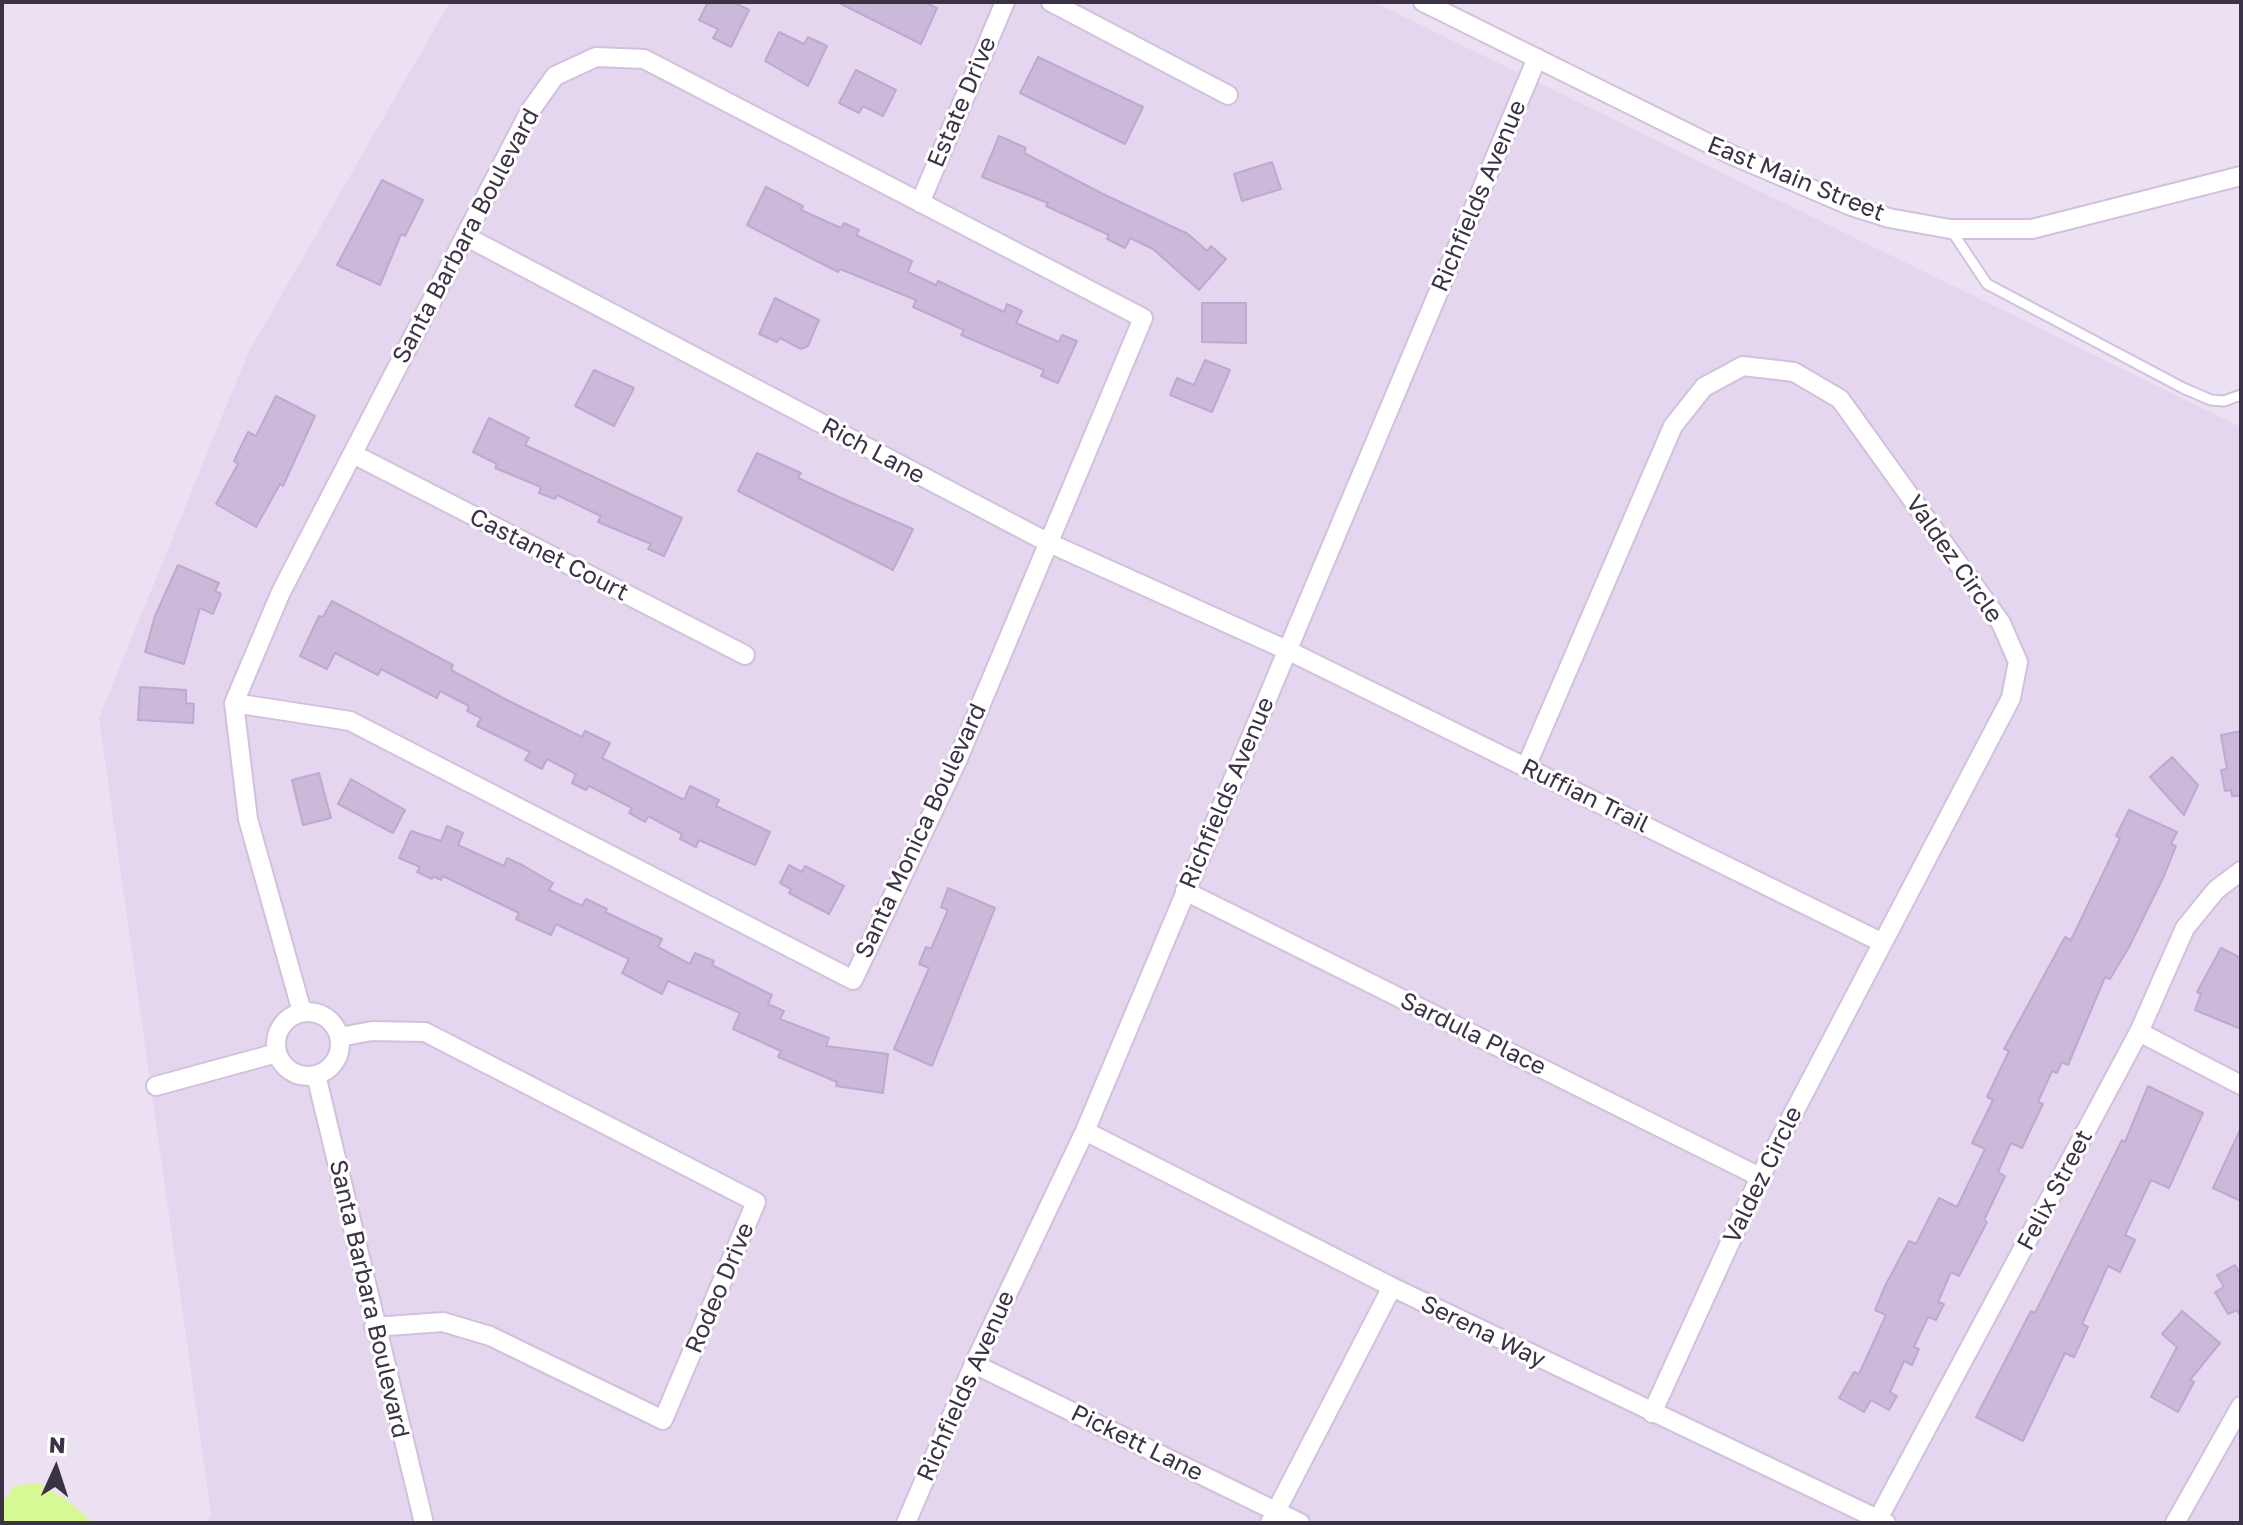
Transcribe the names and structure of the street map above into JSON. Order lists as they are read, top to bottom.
{
  "streets": {
    "street": [
      "Estate Drive",
      "East Main Street",
      "Richfields Avenue",
      "Santa Barbara Boulevard",
      "Rich Lane",
      "Castanet Court",
      "Valdez Circle",
      "Ruffian Trail",
      "Santa Monica Boulevard",
      "Sardula Place",
      "Felix Street",
      "Rodeo Drive",
      "Serena Way",
      "Pickett Lane"
    ]
  },
  "crossings": [
    ["Estate Drive", "Santa Barbara Boulevard"],
    ["East Main Street", "Richfields Avenue"],
    ["Richfields Avenue", "Rich Lane"],
    ["Richfields Avenue", "Ruffian Trail"],
    ["Richfields Avenue", "Sardula Place"],
    ["Richfields Avenue", "Serena Way"],
    ["Richfields Avenue", "Pickett Lane"],
    ["Santa Barbara Boulevard", "Rich Lane"],
    ["Santa Barbara Boulevard", "Castanet Court"],
    ["Santa Barbara Boulevard", "Santa Monica Boulevard"],
    ["Santa Barbara Boulevard", "Rodeo Drive"],
    ["Rich Lane", "Ruffian Trail"],
    ["Rich Lane", "Santa Monica Boulevard"],
    ["Valdez Circle", "Ruffian Trail"],
    ["Valdez Circle", "Sardula Place"],
    ["Valdez Circle", "Serena Way"],
    ["Felix Street", "Serena Way"]
  ],
  "north": "top"
}
